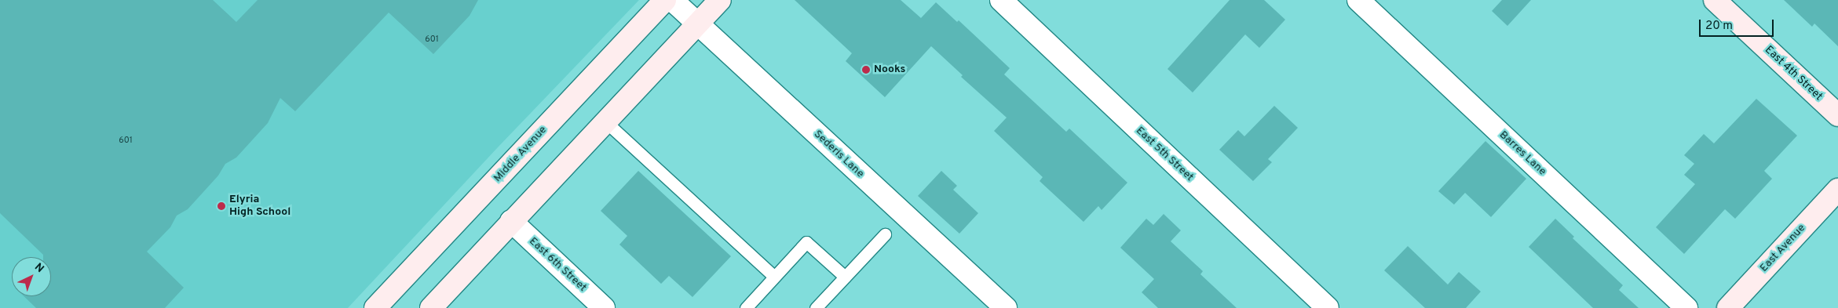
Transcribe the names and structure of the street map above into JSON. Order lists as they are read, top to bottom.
{
  "streets": {
    "main road": ["East 4th Street", "Middle Avenue", "East Avenue"],
    "street": [
      "Barres Lane",
      "Sederis Lane",
      "East 5th Street",
      "East 6th Street"
    ]
  },
  "places": ["Nooks", "Elyria High School"],
  "house_numbers": ["601", "601"],
  "scale_bar": "20 m",
  "north": "top right"
}
